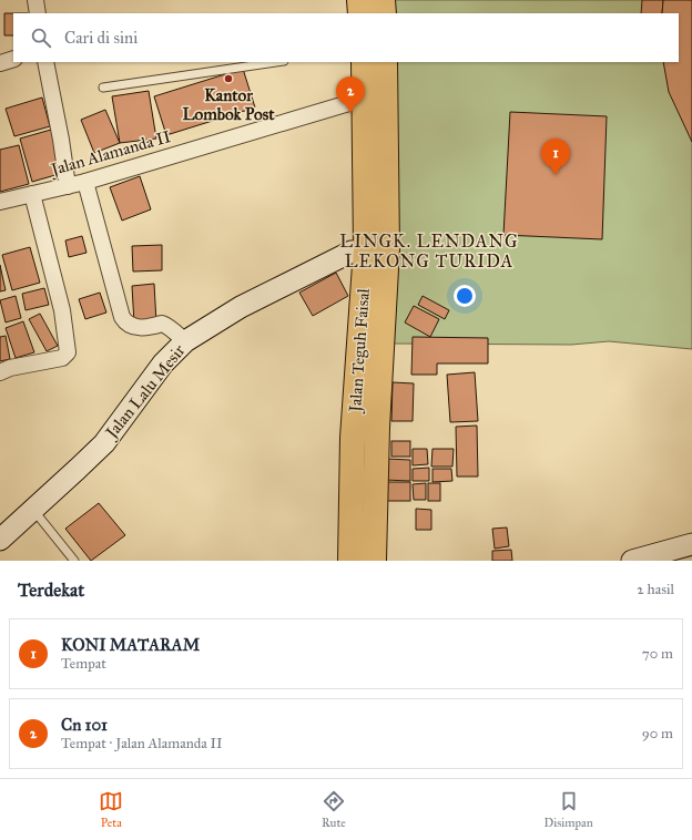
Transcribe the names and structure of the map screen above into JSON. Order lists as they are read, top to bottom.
{
  "streets": {
    "highway": ["Jalan Teguh Faisal"],
    "street": ["Jalan Alamanda II", "Jalan Lalu Mesir"]
  },
  "crossings": [
    ["Jalan Alamanda II", "Jalan Teguh Faisal"],
    ["Jalan Teguh Faisal", "Jalan Lalu Mesir"]
  ],
  "districts": ["LINGK. LENDANG LEKONG TURIDA"],
  "places": ["Kantor Lombok Post"],
  "page": {
    "search": "Cari di sini",
    "pins": ["2", "1"],
    "heading": ["Terdekat", "2 hasil"],
    "list": [
      {
        "mark": "1",
        "name": "KONI MATARAM",
        "note": "Tempat",
        "value": "70 m"
      },
      {
        "mark": "2",
        "name": "Cn 101",
        "note": "Tempat · Jalan Alamanda II",
        "value": "90 m"
      }
    ],
    "nav": ["Peta", "Rute", "Disimpan"]
  }
}
